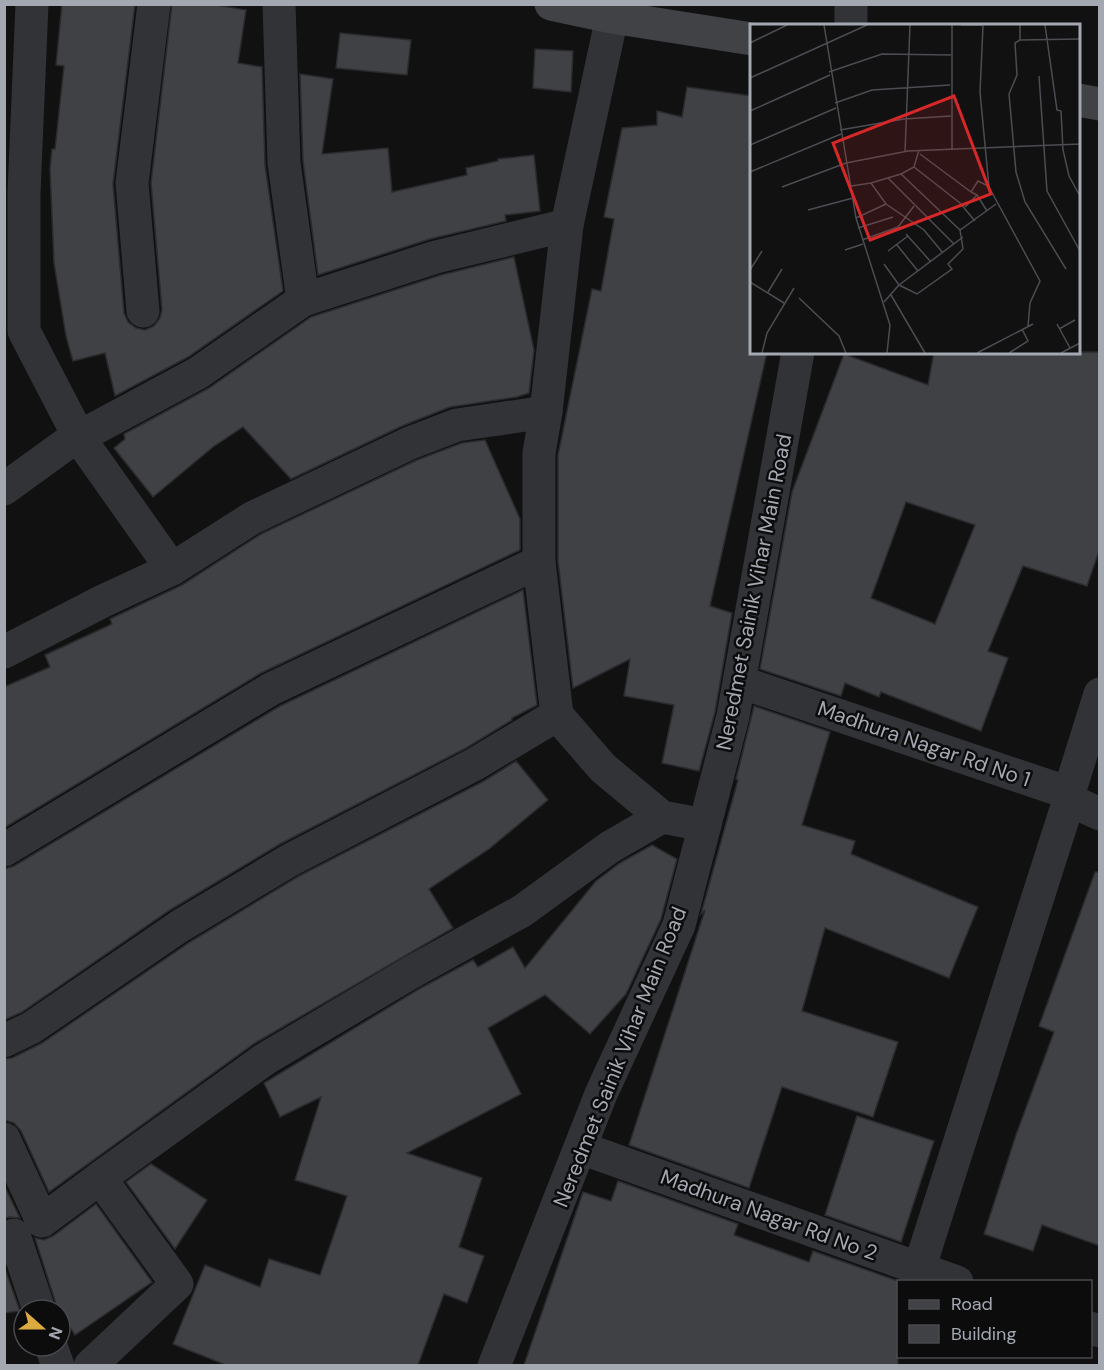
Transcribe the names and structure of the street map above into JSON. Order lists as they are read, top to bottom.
{
  "streets": {
    "street": ["Neredmet Sainik Vihar Main Road", "Madhura Nagar Rd No 1", "Madhura Nagar Rd No 2"]
  },
  "crossings": [
    ["Neredmet Sainik Vihar Main Road", "Madhura Nagar Rd No 1"],
    ["Neredmet Sainik Vihar Main Road", "Madhura Nagar Rd No 2"]
  ],
  "legend": ["Road", "Building"],
  "north": "right"
}
